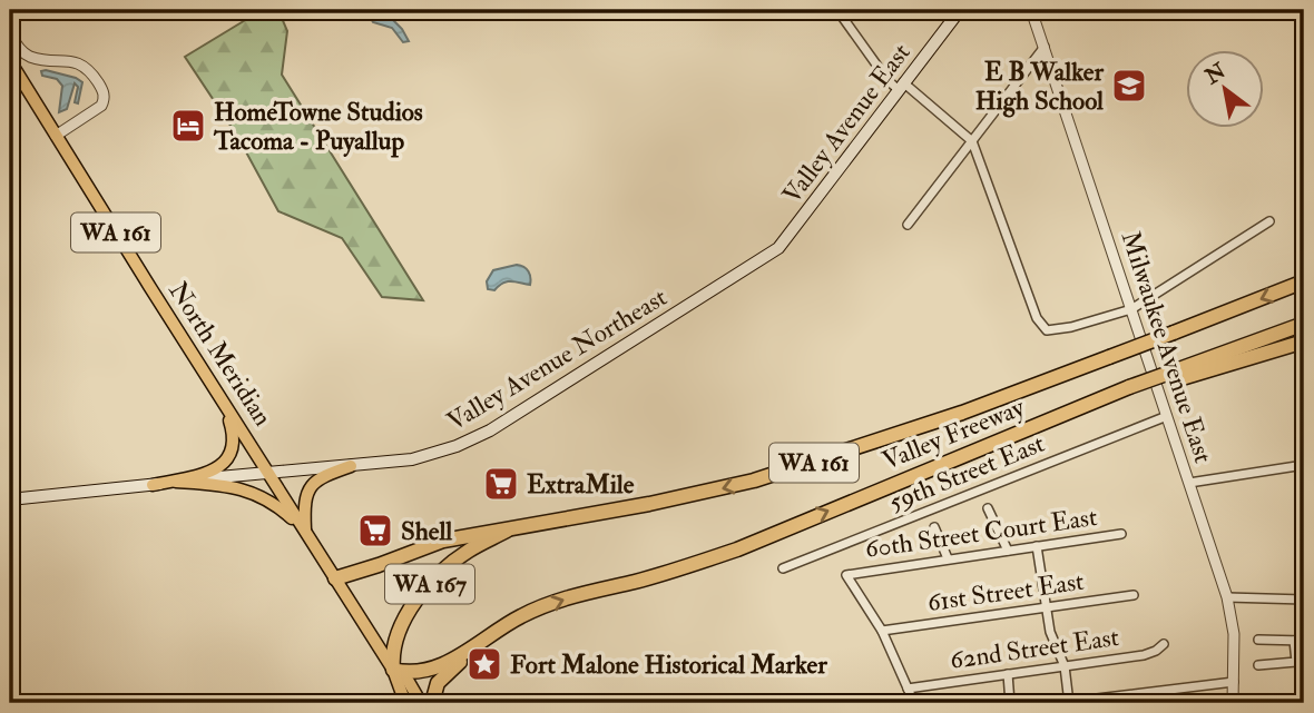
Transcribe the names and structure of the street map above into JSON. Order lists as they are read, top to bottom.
{
  "streets": {
    "highway": ["WA 161", "Valley Freeway", "WA 167"],
    "main road": ["Valley Avenue East", "North Meridian", "Valley Avenue Northeast"],
    "street": [
      "Milwaukee Avenue East",
      "59th Street East",
      "60th Street Court East",
      "61st Street East",
      "62nd Street East"
    ]
  },
  "crossings": [
    ["Valley Avenue East", "Valley Avenue Northeast"],
    ["WA 161", "North Meridian"],
    ["WA 161", "Valley Freeway"],
    ["WA 161", "WA 167"],
    ["Milwaukee Avenue East", "59th Street East"],
    ["North Meridian", "Valley Avenue Northeast"],
    ["North Meridian", "WA 167"],
    ["Valley Freeway", "WA 167"],
    ["60th Street Court East", "61st Street East"]
  ],
  "places": {
    "school or university": ["E B Walker High School"],
    "hotel": ["HomeTowne Studios Tacoma - Puyallup"],
    "supermarket": ["ExtraMile", "Shell"],
    "place": ["Fort Malone Historical Marker"]
  },
  "north": "top left"
}
